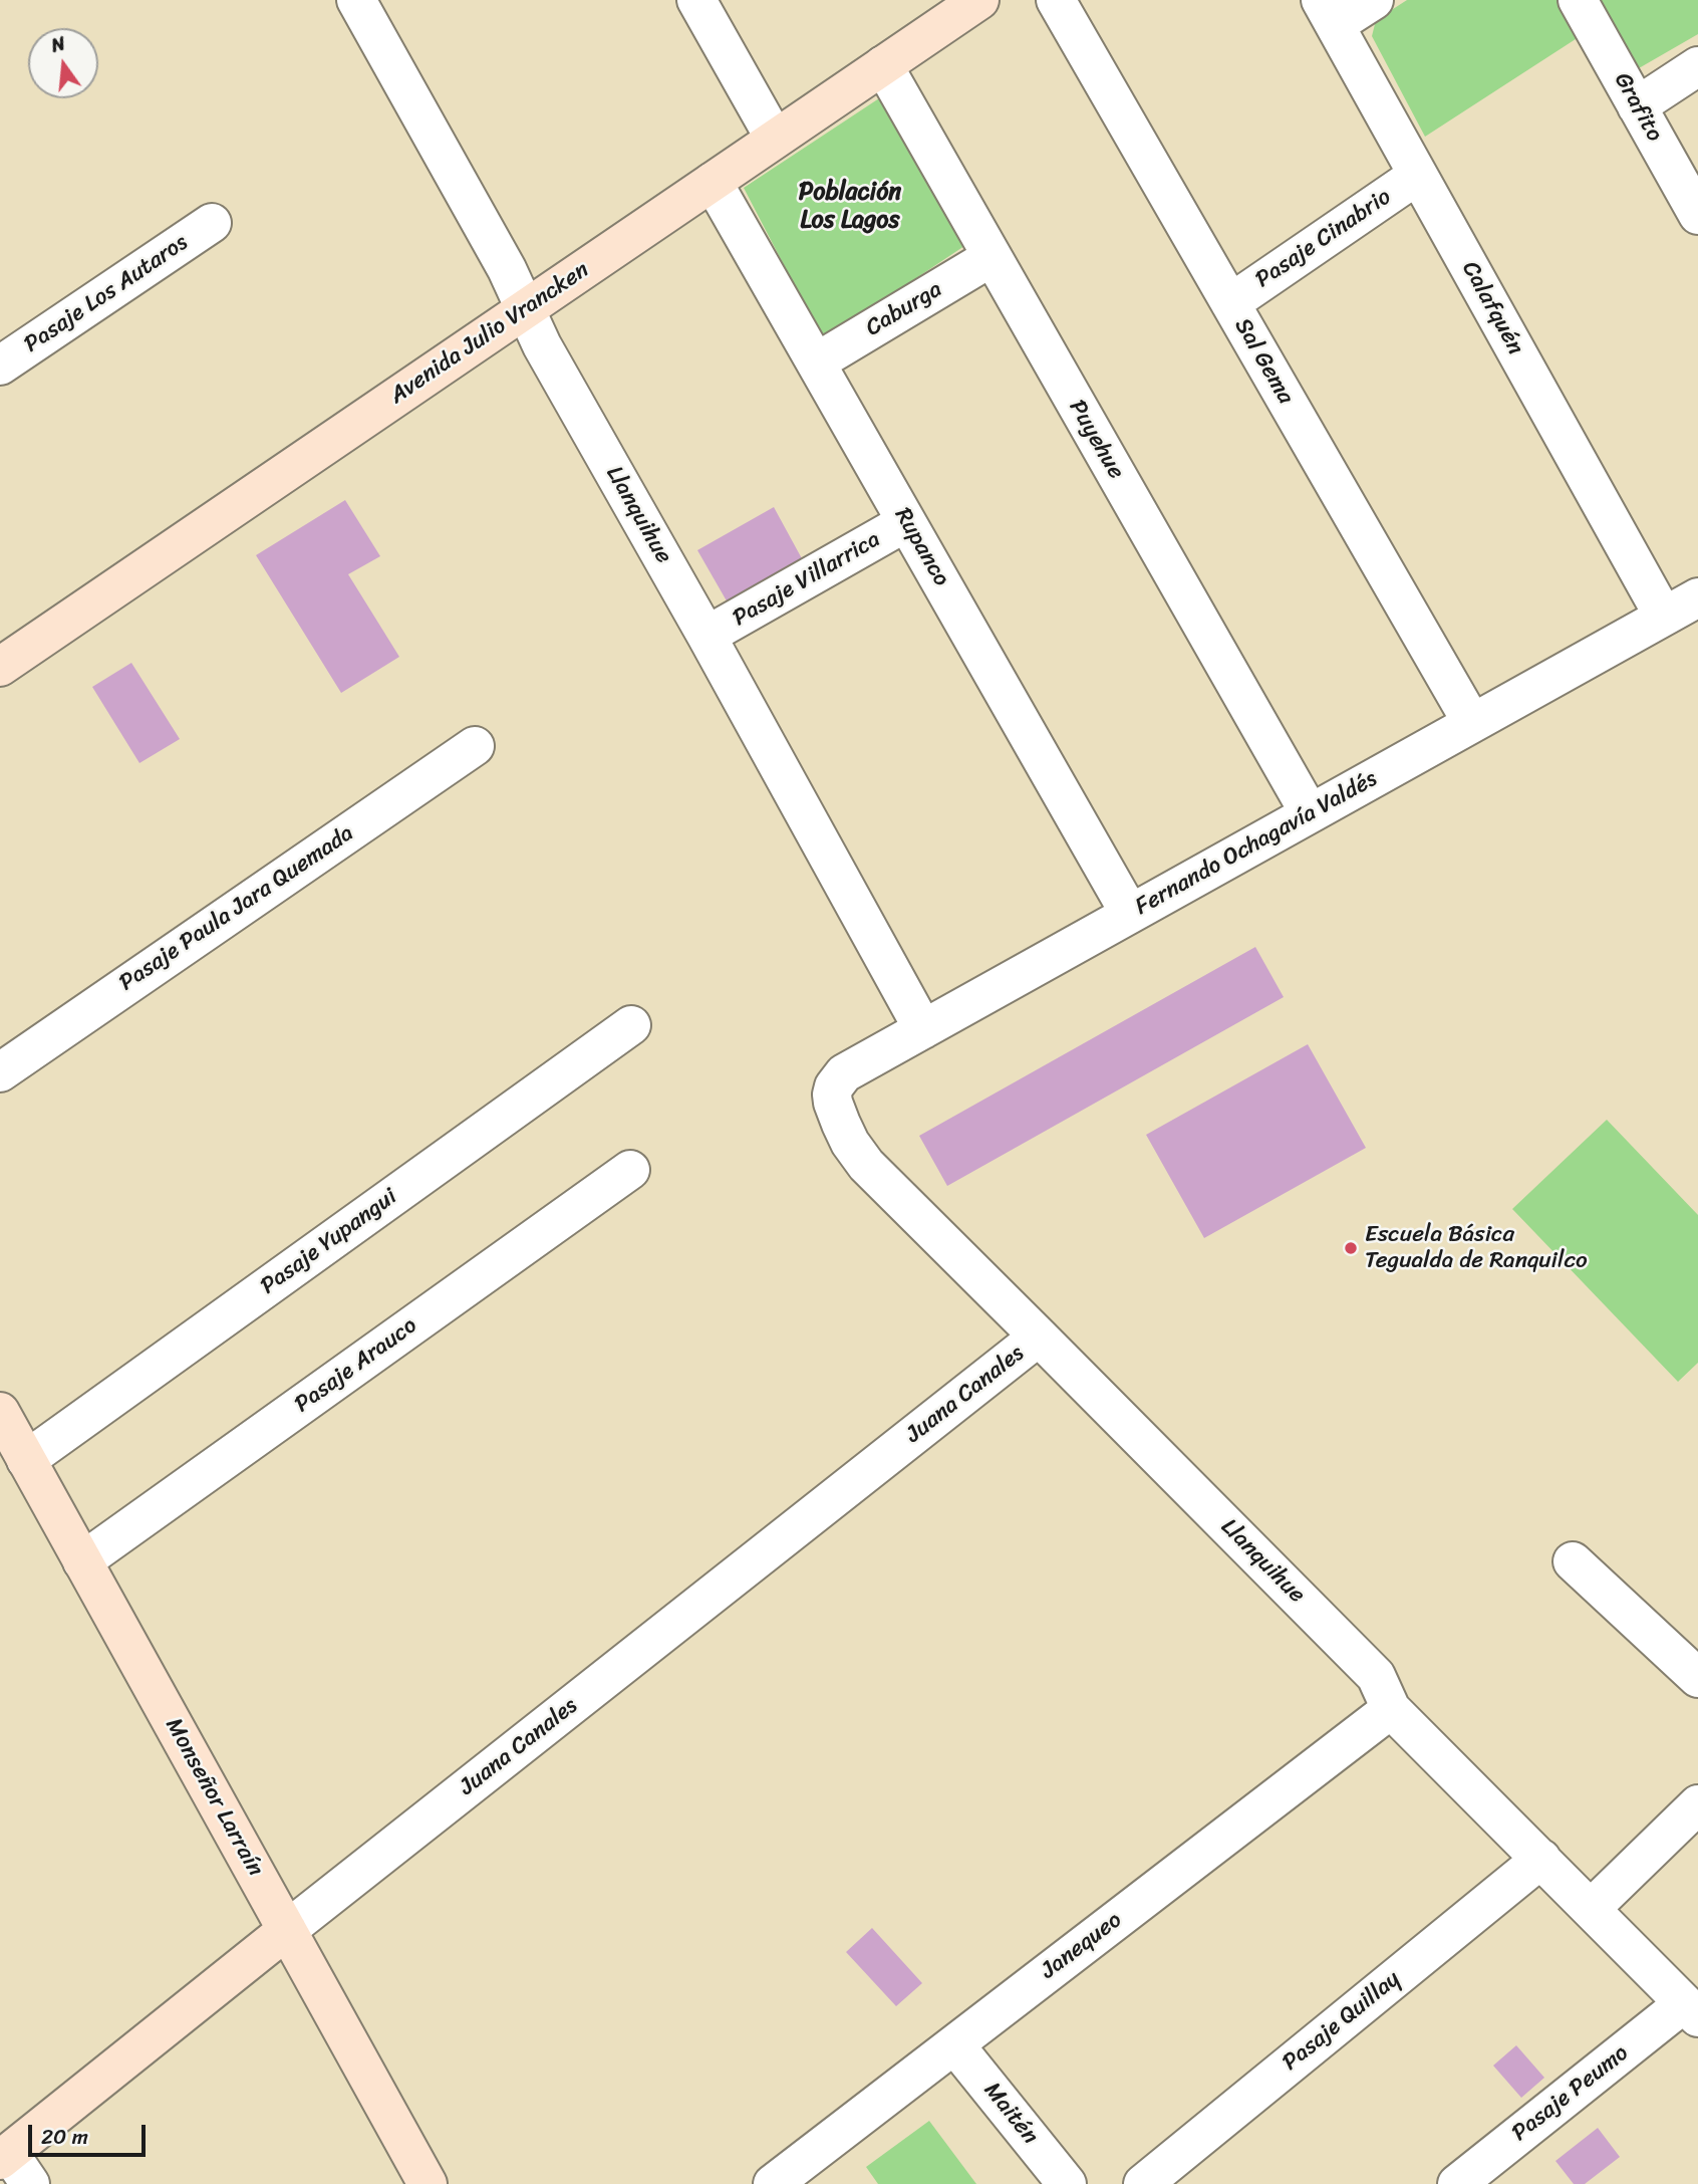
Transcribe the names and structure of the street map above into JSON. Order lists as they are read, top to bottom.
{
  "streets": {
    "street": [
      "Grafito",
      "Pasaje Cinabrio",
      "Pasaje Los Autaros",
      "Calafquén",
      "Caburga",
      "Avenida Julio Vrancken",
      "Sal Gema",
      "Puyehue",
      "Llanquihue",
      "Rupanco",
      "Pasaje Villarrica",
      "Fernando Ochagavía Valdés",
      "Pasaje Paula Jara Quemada",
      "Pasaje Yupangui",
      "Pasaje Arauco",
      "Juana Canales",
      "Monseñor Larraín",
      "Janequeo",
      "Pasaje Quillay",
      "Pasaje Peumo",
      "Maitén"
    ]
  },
  "crossings": [
    ["Pasaje Cinabrio", "Calafquén"],
    ["Pasaje Cinabrio", "Sal Gema"],
    ["Calafquén", "Fernando Ochagavía Valdés"],
    ["Caburga", "Puyehue"],
    ["Caburga", "Rupanco"],
    ["Avenida Julio Vrancken", "Puyehue"],
    ["Avenida Julio Vrancken", "Llanquihue"],
    ["Avenida Julio Vrancken", "Rupanco"],
    ["Sal Gema", "Fernando Ochagavía Valdés"],
    ["Puyehue", "Fernando Ochagavía Valdés"],
    ["Llanquihue", "Pasaje Villarrica"],
    ["Llanquihue", "Fernando Ochagavía Valdés"],
    ["Llanquihue", "Juana Canales"],
    ["Llanquihue", "Janequeo"],
    ["Llanquihue", "Pasaje Quillay"],
    ["Llanquihue", "Pasaje Peumo"],
    ["Rupanco", "Pasaje Villarrica"],
    ["Rupanco", "Fernando Ochagavía Valdés"],
    ["Pasaje Yupangui", "Monseñor Larraín"],
    ["Pasaje Arauco", "Monseñor Larraín"],
    ["Juana Canales", "Monseñor Larraín"],
    ["Janequeo", "Maitén"]
  ],
  "districts": ["Población Los Lagos"],
  "places": ["Escuela Básica Tegualda de Ranquilco"],
  "scale_bar": "20 m",
  "north": "top"
}
